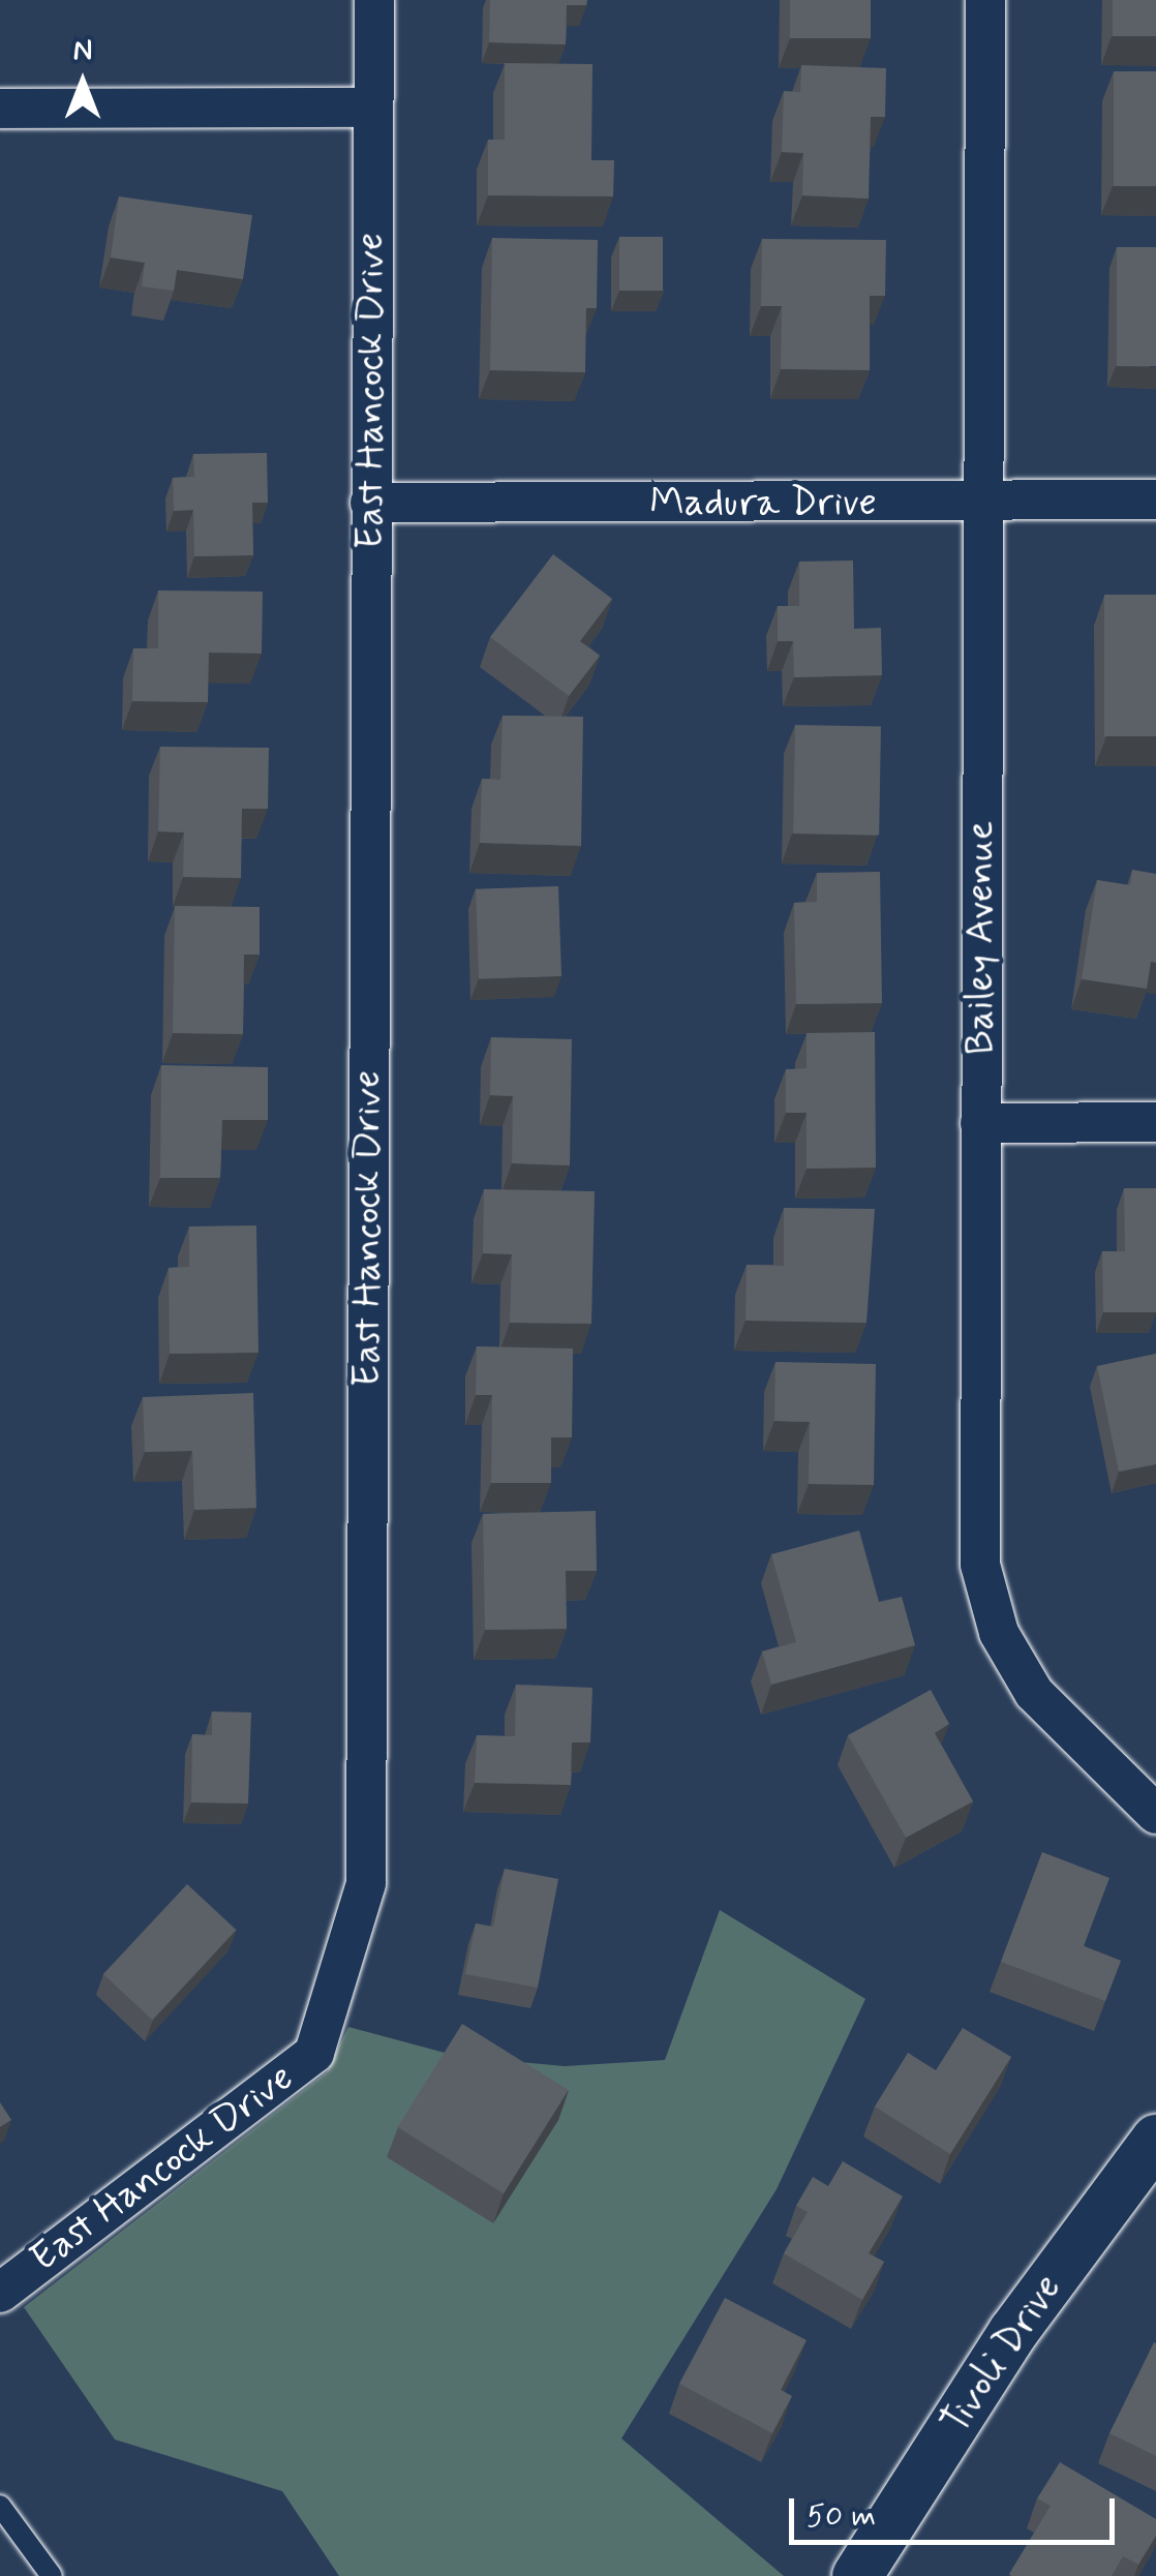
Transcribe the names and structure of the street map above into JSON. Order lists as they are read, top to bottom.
{
  "streets": {
    "street": [
      "East Hancock Drive",
      "Madura Drive",
      "Bailey Avenue",
      "Tivoli Drive"
    ]
  },
  "crossings": [
    ["East Hancock Drive", "Madura Drive"],
    ["Madura Drive", "Bailey Avenue"]
  ],
  "scale_bar": "50 m",
  "north": "top"
}
